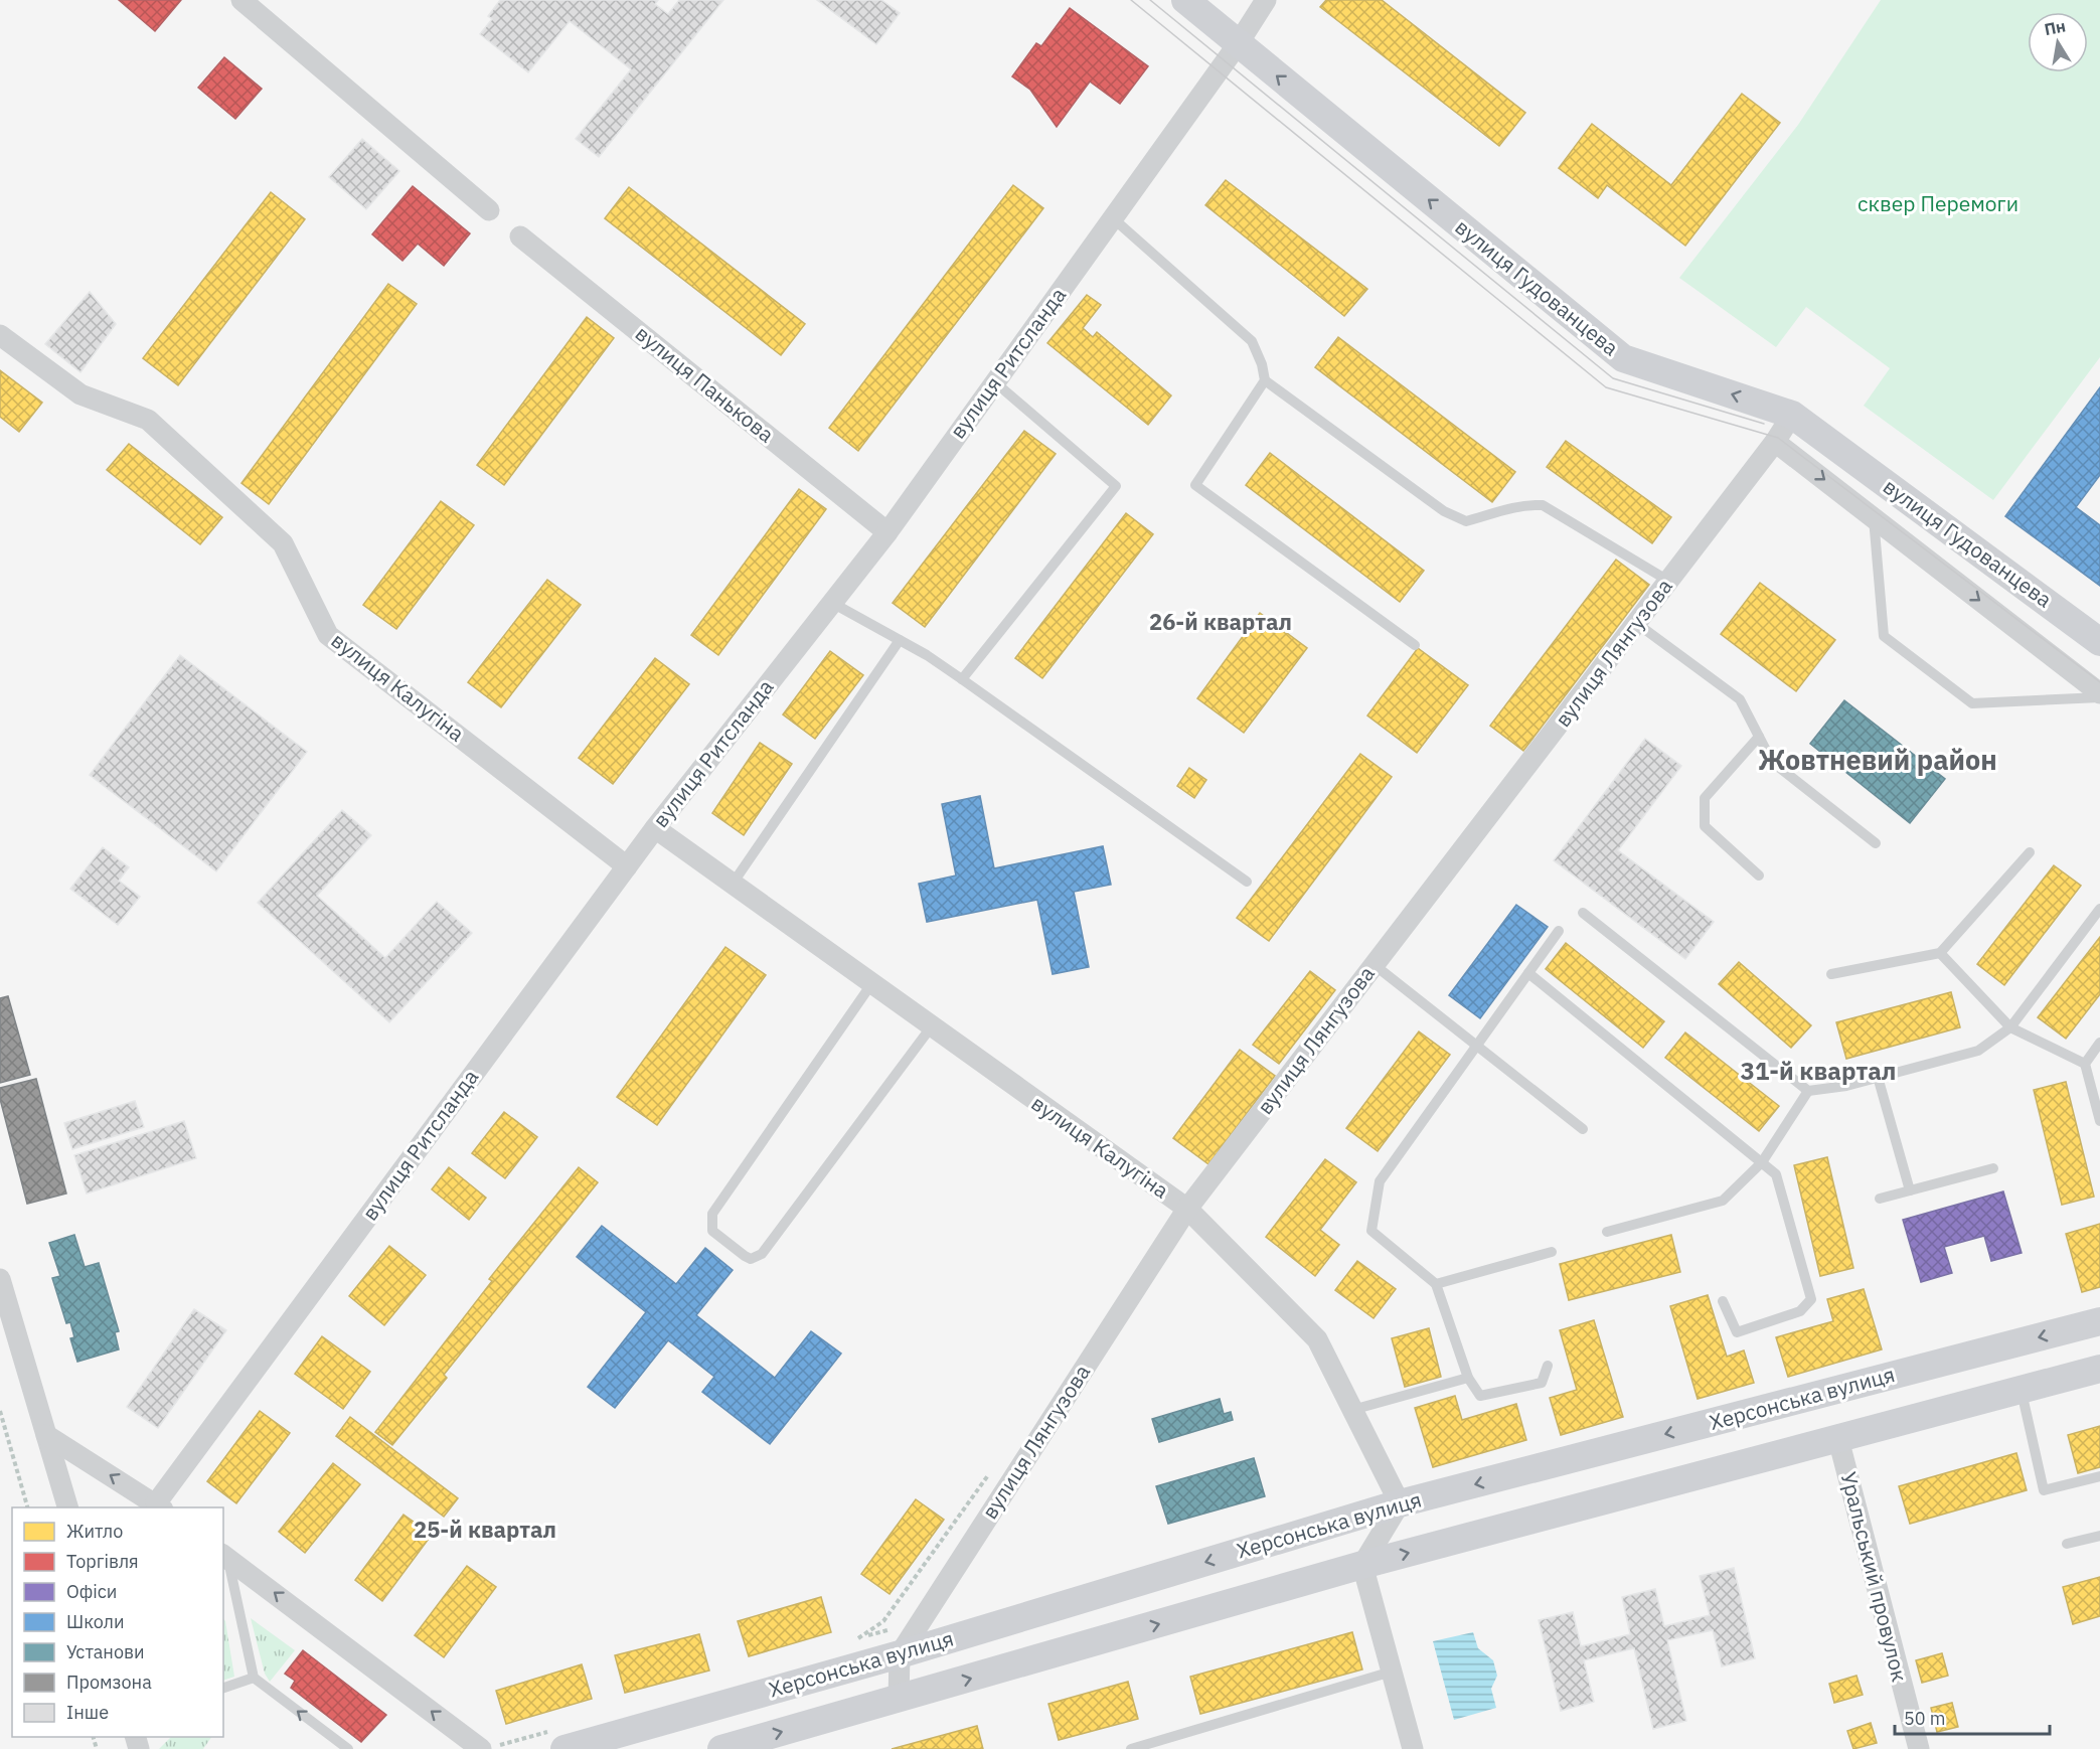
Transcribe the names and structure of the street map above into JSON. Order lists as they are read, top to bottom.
{
  "streets": {
    "street": [
      "вулиця Гудованцева",
      "вулиця Ритсланда",
      "вулиця Панькова",
      "вулиця Лянгузова",
      "вулиця Калугіна",
      "Херсонська вулиця",
      "Уральський провулок"
    ]
  },
  "crossings": [
    ["вулиця Гудованцева", "вулиця Ритсланда"],
    ["вулиця Гудованцева", "вулиця Лянгузова"],
    ["вулиця Ритсланда", "вулиця Панькова"],
    ["вулиця Ритсланда", "вулиця Калугіна"],
    ["вулиця Лянгузова", "вулиця Калугіна"],
    ["вулиця Лянгузова", "Херсонська вулиця"],
    ["вулиця Калугіна", "Херсонська вулиця"],
    ["Херсонська вулиця", "Уральський провулок"]
  ],
  "districts": [
    "26-й квартал",
    "Жовтневий район",
    "31-й квартал",
    "25-й квартал"
  ],
  "parks": ["сквер Перемоги"],
  "legend": [
    "Житло",
    "Торгівля",
    "Офіси",
    "Школи",
    "Установи",
    "Промзона",
    "Інше"
  ],
  "scale_bar": "50 m",
  "north": "top"
}
